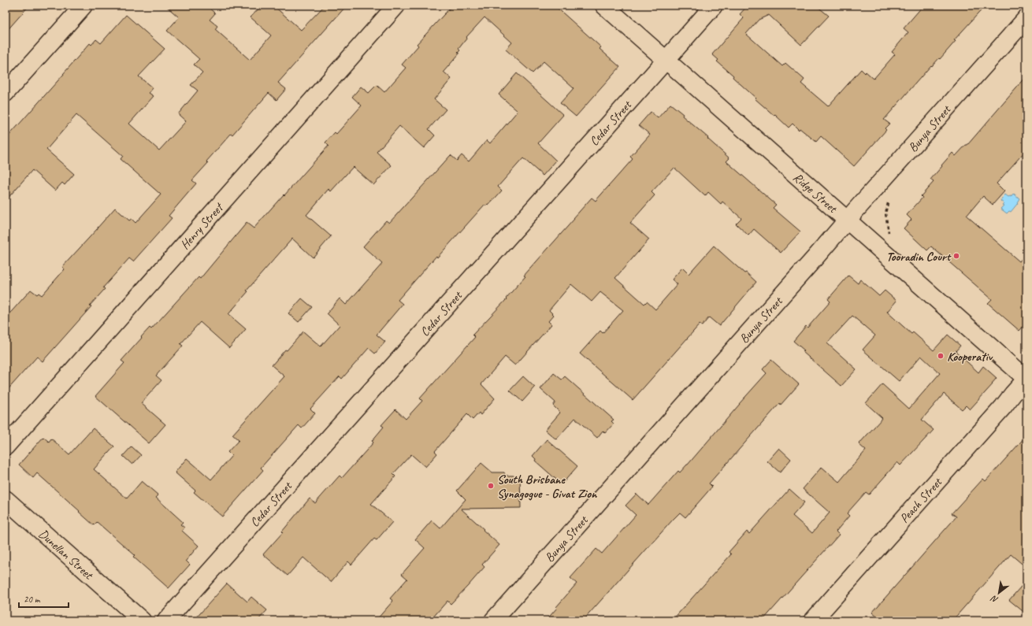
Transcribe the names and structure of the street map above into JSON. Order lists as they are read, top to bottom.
{
  "streets": {
    "street": [
      "Cedar Street",
      "Bunya Street",
      "Ridge Street",
      "Henry Street",
      "Peach Street",
      "Dunellan Street"
    ]
  },
  "crossings": [
    ["Cedar Street", "Ridge Street"],
    ["Bunya Street", "Ridge Street"],
    ["Ridge Street", "Peach Street"]
  ],
  "places": ["Tooradin Court", "Kooperativ", "South Brisbane Synagogue - Givat Zion"],
  "scale_bar": "20 m",
  "north": "bottom left"
}
